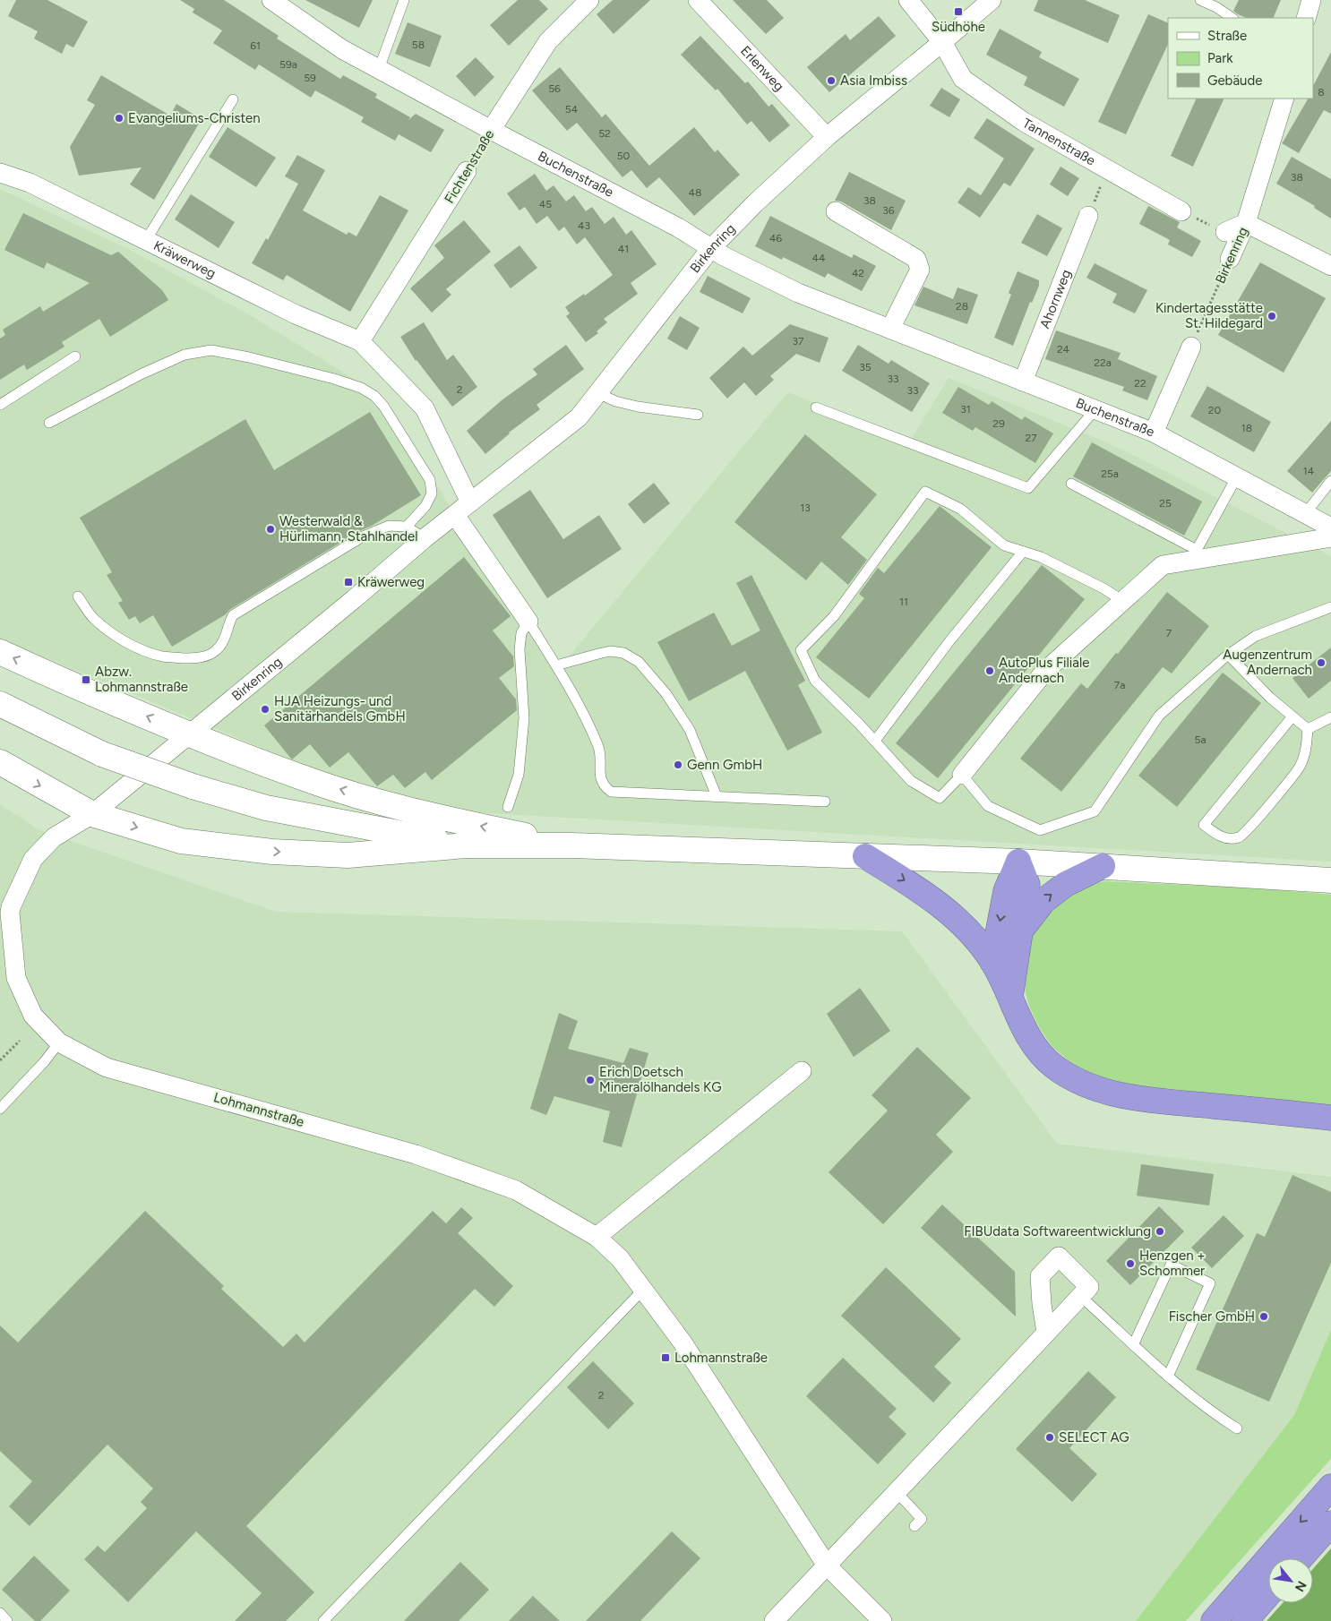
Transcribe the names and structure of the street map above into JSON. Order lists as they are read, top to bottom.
{
  "streets": {
    "street": [
      "Erlenweg",
      "Tannenstraße",
      "Fichtenstraße",
      "Buchenstraße",
      "Birkenring",
      "Kräwerweg",
      "Ahornweg",
      "Lohmannstraße"
    ]
  },
  "crossings": [
    ["Erlenweg", "Birkenring"],
    ["Tannenstraße", "Birkenring"],
    ["Fichtenstraße", "Buchenstraße"],
    ["Fichtenstraße", "Kräwerweg"],
    ["Buchenstraße", "Birkenring"],
    ["Buchenstraße", "Ahornweg"],
    ["Birkenring", "Kräwerweg"],
    ["Birkenring", "Lohmannstraße"]
  ],
  "places": {
    "transit": [
      "Südhöhe",
      "Kräwerweg",
      "Abzw. Lohmannstraße",
      "Lohmannstraße"
    ],
    "other": [
      "Asia Imbiss",
      "Evangeliums-Christen",
      "Kindertagesstätte St. Hildegard",
      "Westerwald & Hürlimann, Stahlhandel",
      "Augenzentrum Andernach",
      "AutoPlus Filiale Andernach",
      "HJA Heizungs- und Sanitärhandels GmbH",
      "Genn GmbH",
      "Erich Doetsch Mineralölhandels KG",
      "FIBUdata Softwareentwicklung",
      "Henzgen + Schommer",
      "Fischer GmbH",
      "SELECT AG"
    ]
  },
  "house_numbers": [
    "58",
    "61",
    "59a",
    "59",
    "56",
    "8",
    "54",
    "52",
    "50",
    "38",
    "48",
    "38",
    "45",
    "36",
    "43",
    "46",
    "41",
    "44",
    "42",
    "28",
    "37",
    "24",
    "22a",
    "35",
    "33",
    "22",
    "2",
    "33",
    "31",
    "20",
    "29",
    "18",
    "27",
    "14",
    "25a",
    "25",
    "13",
    "11",
    "7",
    "7a",
    "5a",
    "2"
  ],
  "legend": ["Straße", "Park", "Gebäude"],
  "north": "bottom right"
}
